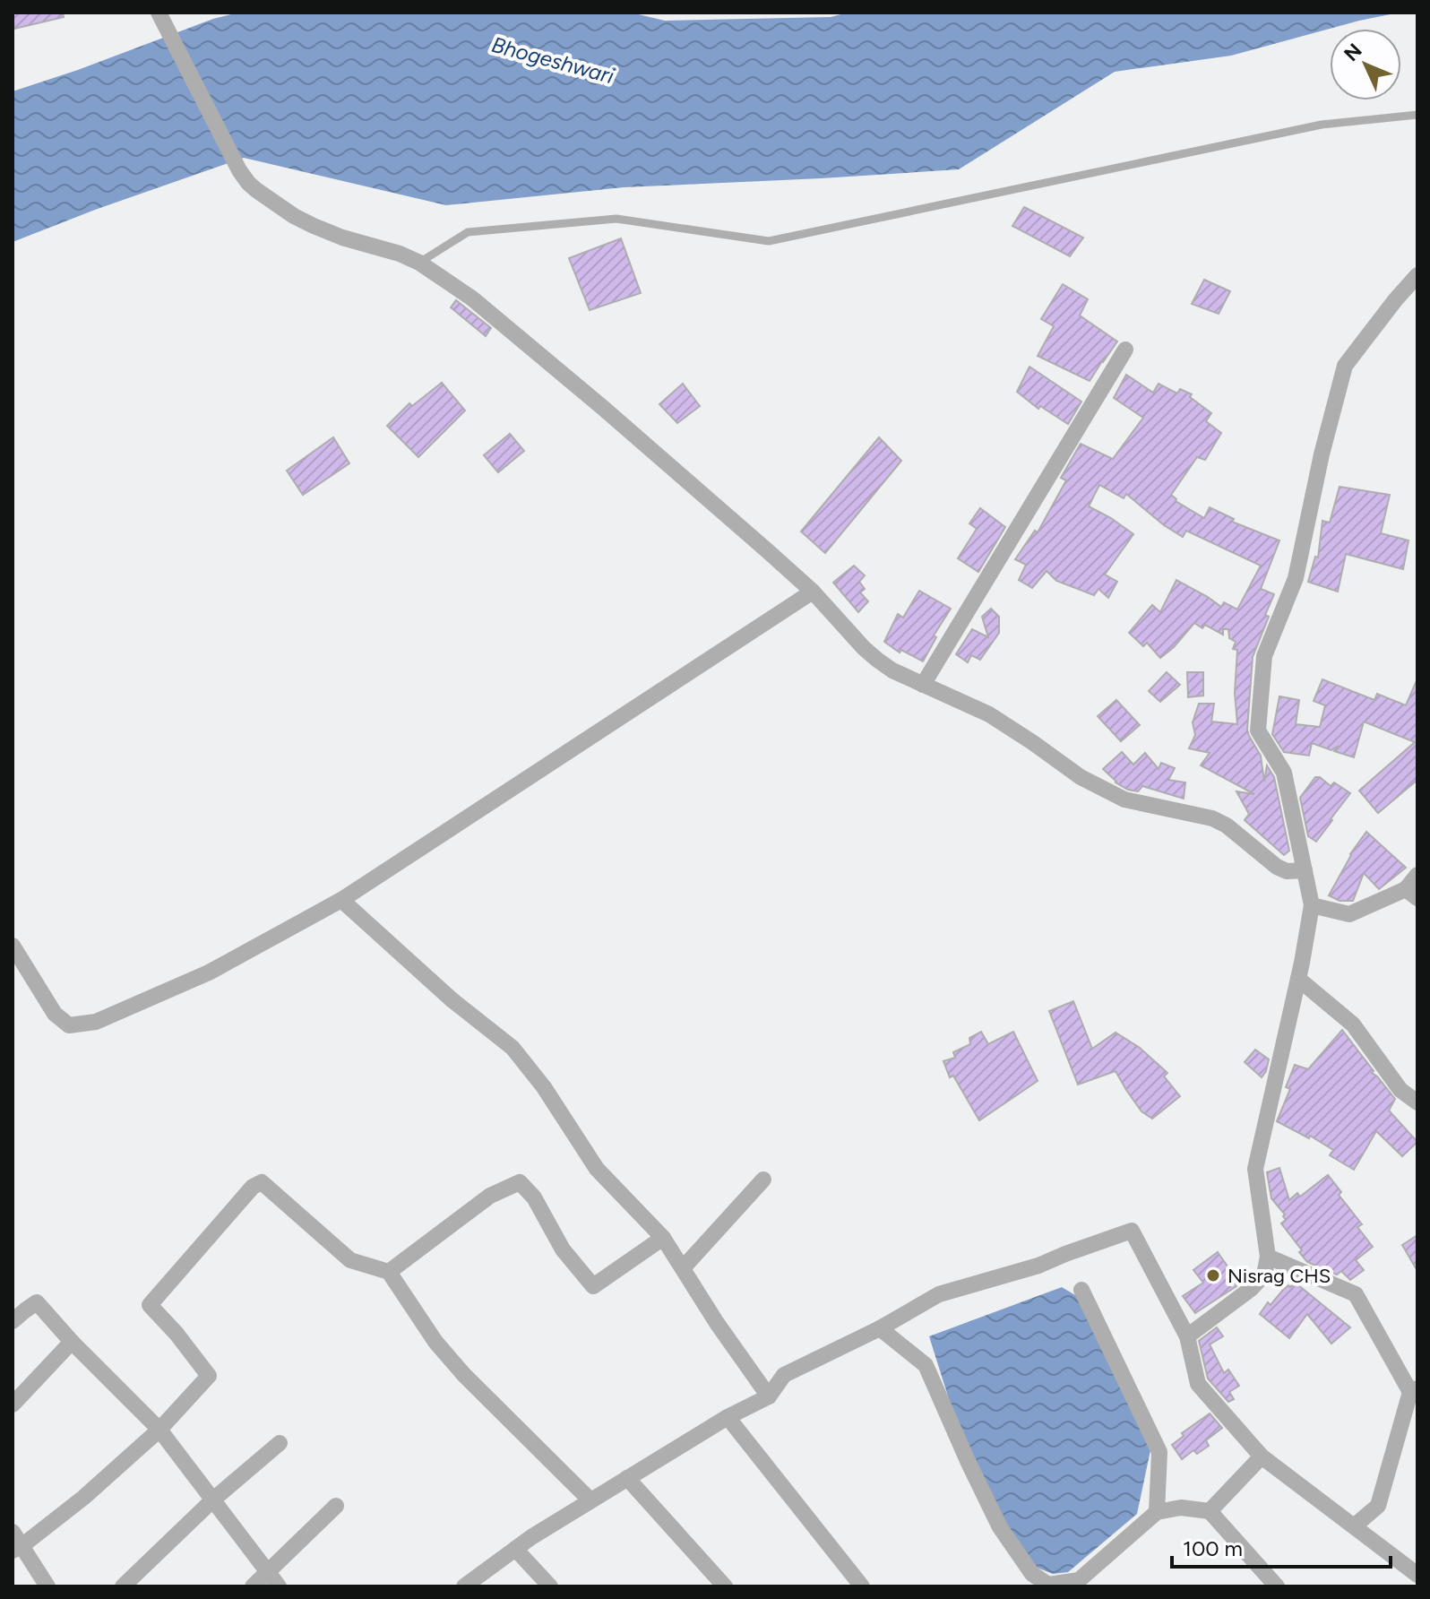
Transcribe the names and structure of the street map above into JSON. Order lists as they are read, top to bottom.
{
  "water": ["Bhogeshwari"],
  "places": ["Nisrag CHS"],
  "scale_bar": "100 m",
  "north": "top left"
}
